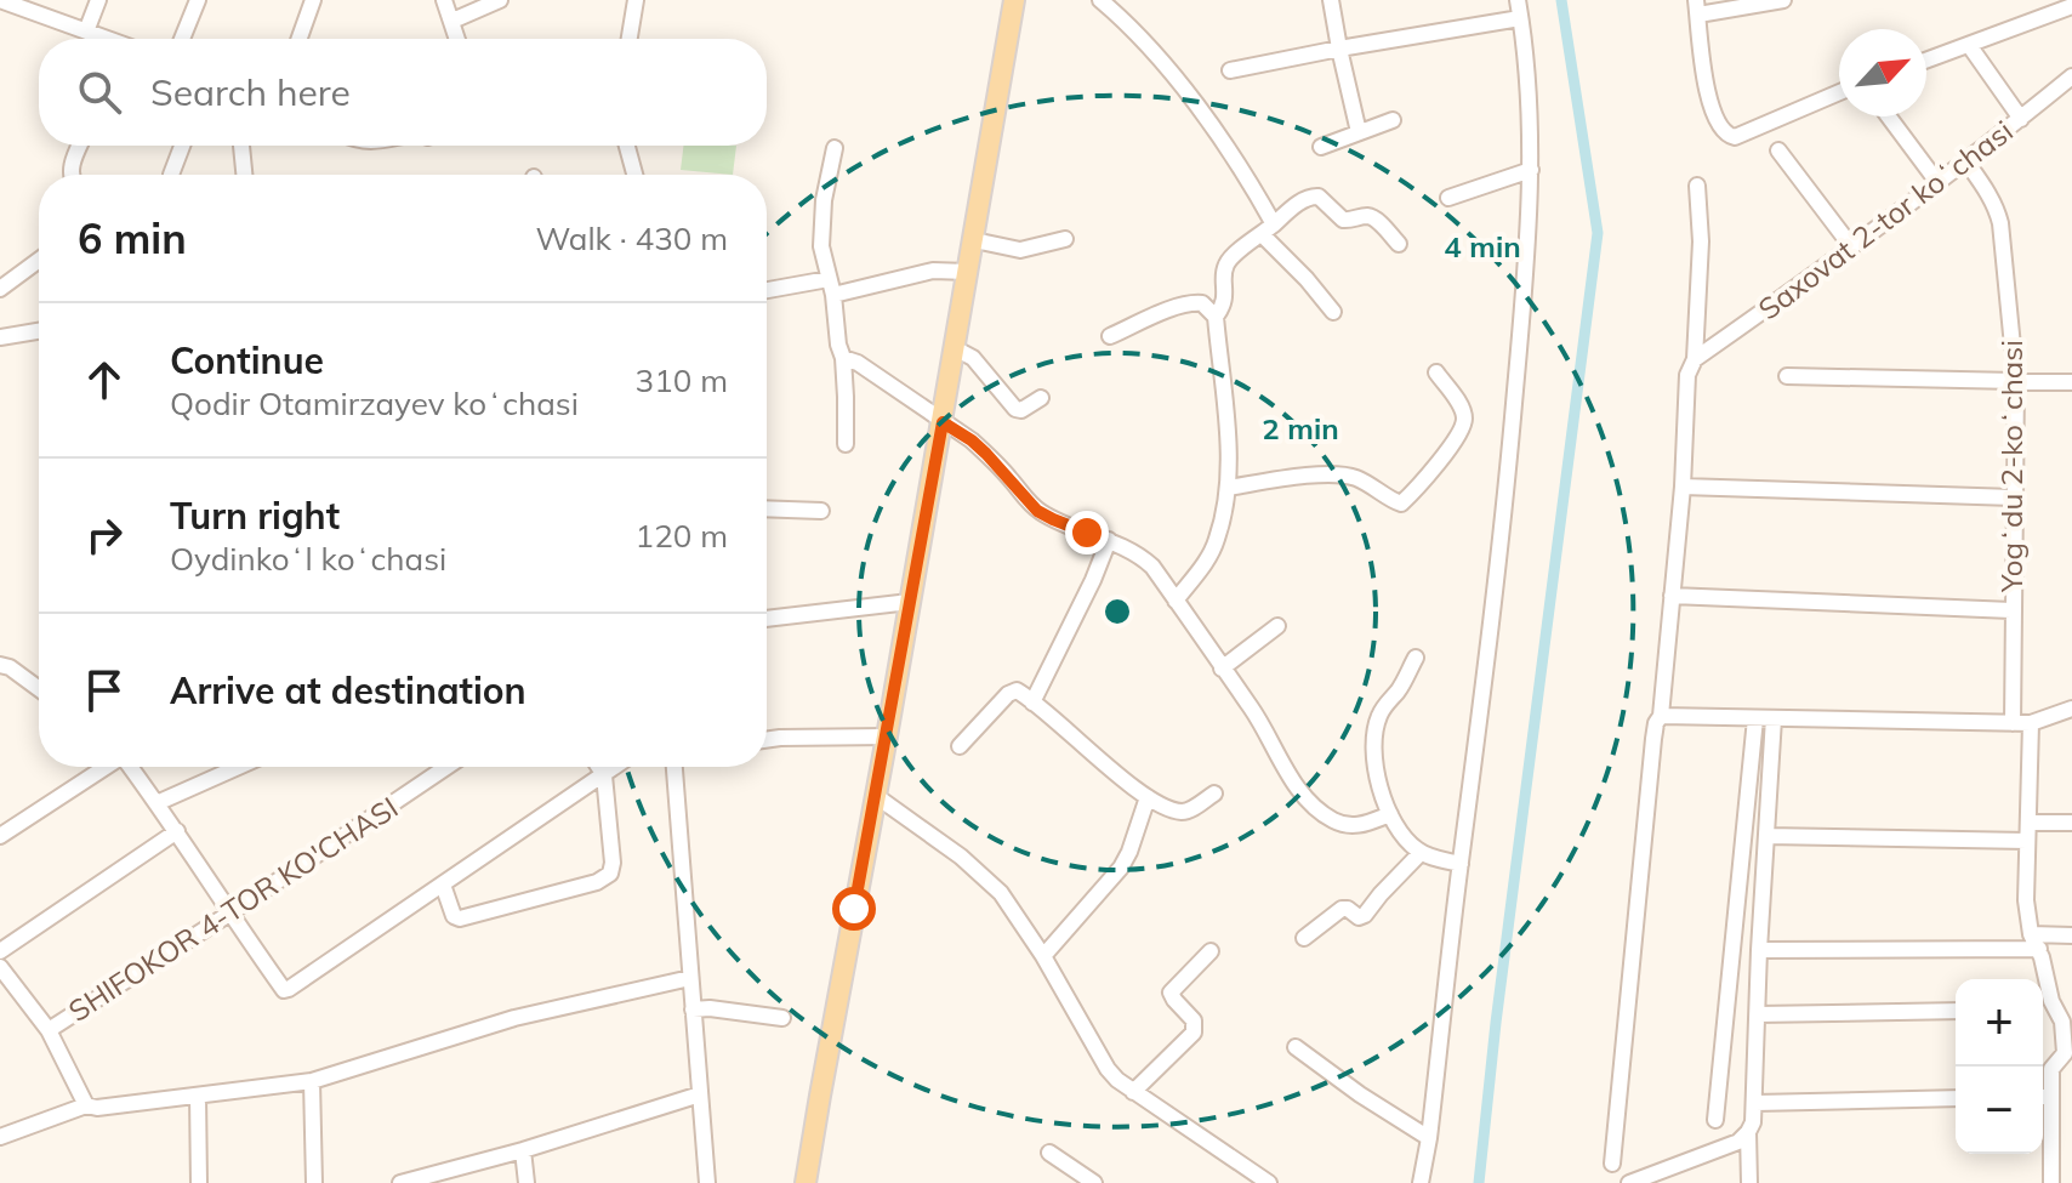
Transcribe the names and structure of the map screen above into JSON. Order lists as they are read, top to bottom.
{
  "streets": {
    "street": ["Saxovat 2-tor koʻchasi", "Yogʻdu 2-koʻchasi", "SHIFOKOR 4-TOR KO'CHASI"]
  },
  "crossings": [
    ["Saxovat 2-tor koʻchasi", "Yogʻdu 2-koʻchasi"]
  ],
  "north": "top right",
  "page": {
    "search": "Search here",
    "heading": ["6 min", "Walk · 430 m"],
    "list": [
      ["Continue", "Qodir Otamirzayev koʻchasi", "310 m"],
      ["Turn right", "Oydinkoʻl koʻchasi", "120 m"],
      "Arrive at destination"
    ],
    "map_buttons": ["+", "−"]
  },
  "rings": ["4 min", "2 min"]
}
